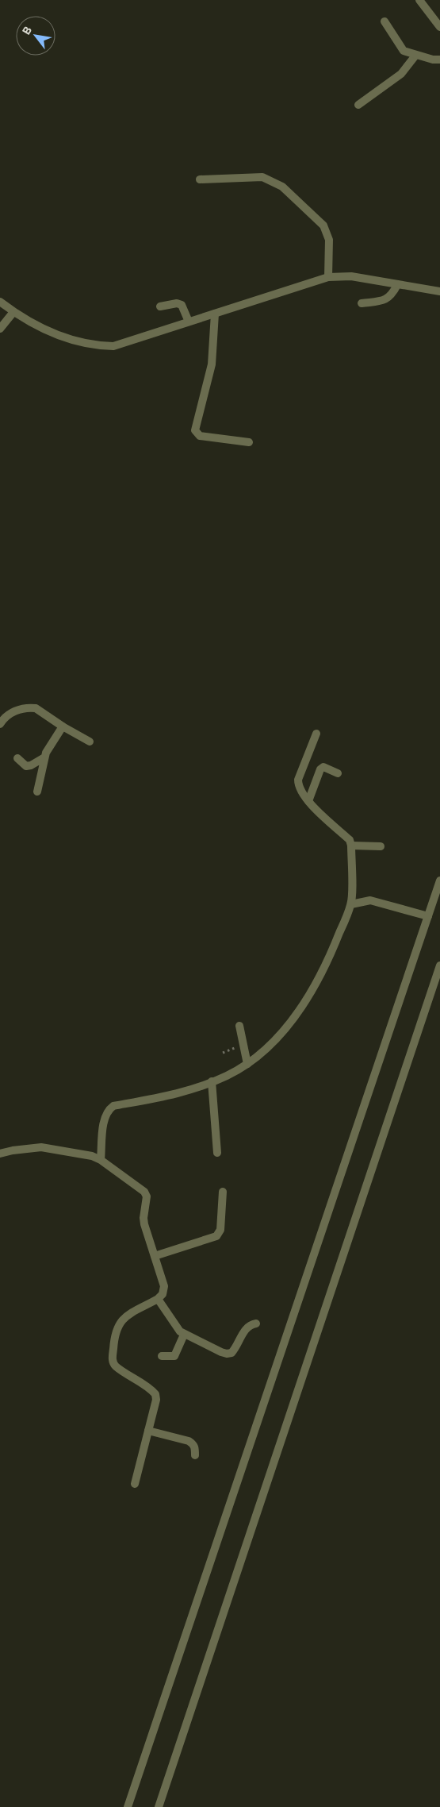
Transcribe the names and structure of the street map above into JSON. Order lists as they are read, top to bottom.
{
  "north": "top left"
}
